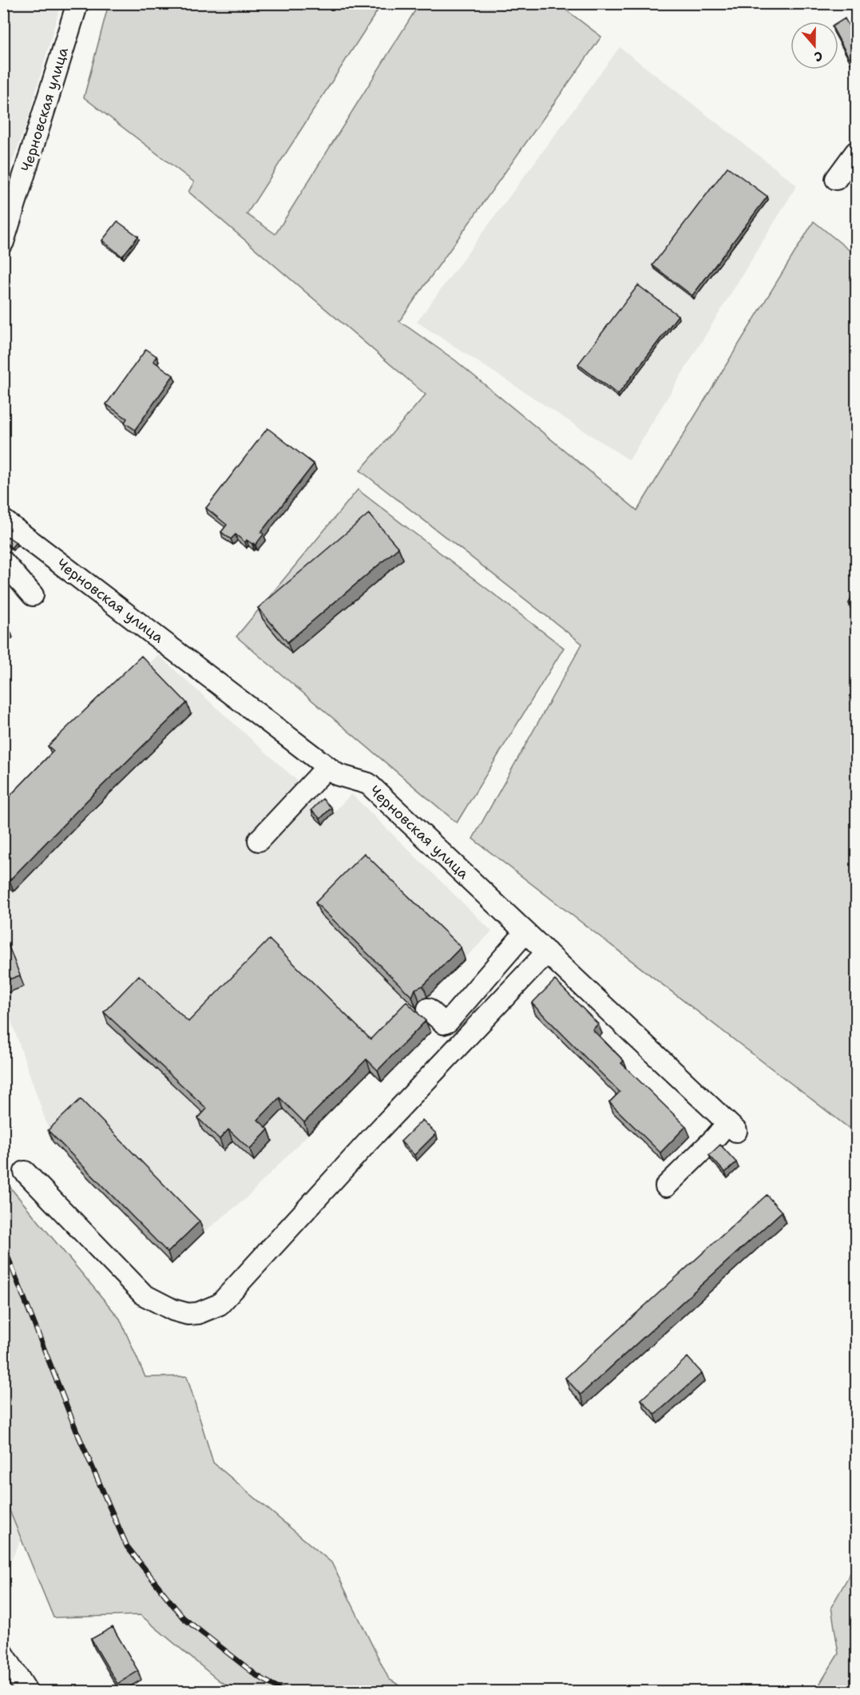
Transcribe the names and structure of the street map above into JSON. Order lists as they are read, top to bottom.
{
  "streets": {
    "street": ["Черновская улица"]
  },
  "north": "bottom"
}
